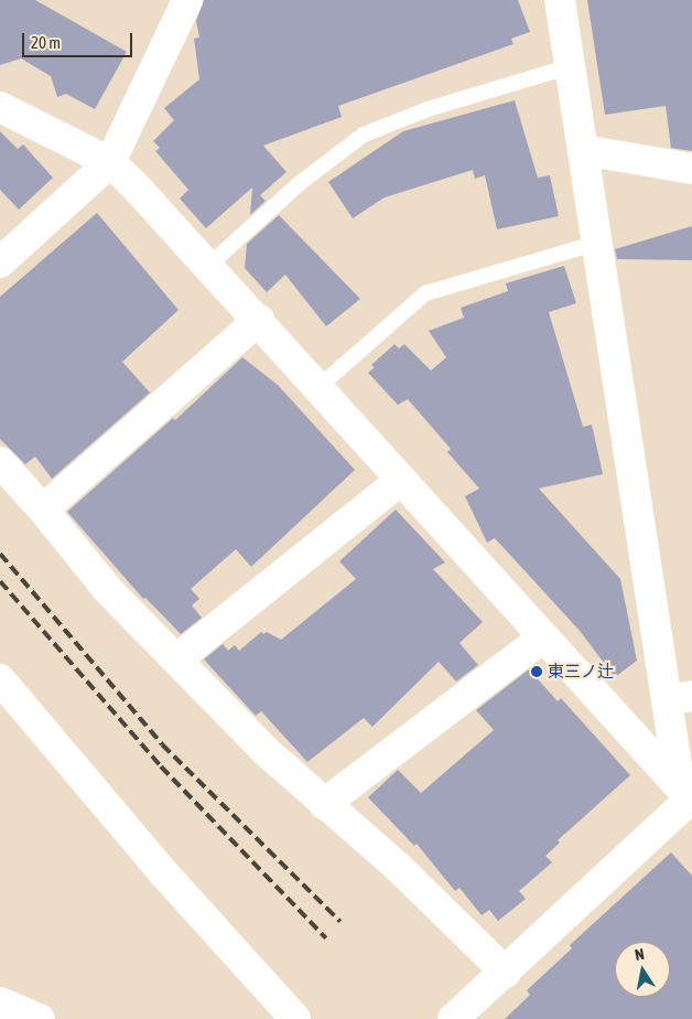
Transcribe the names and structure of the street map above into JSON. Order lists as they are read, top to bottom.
{
  "places": ["東三ノ辻"],
  "scale_bar": "20 m",
  "north": "top"
}
